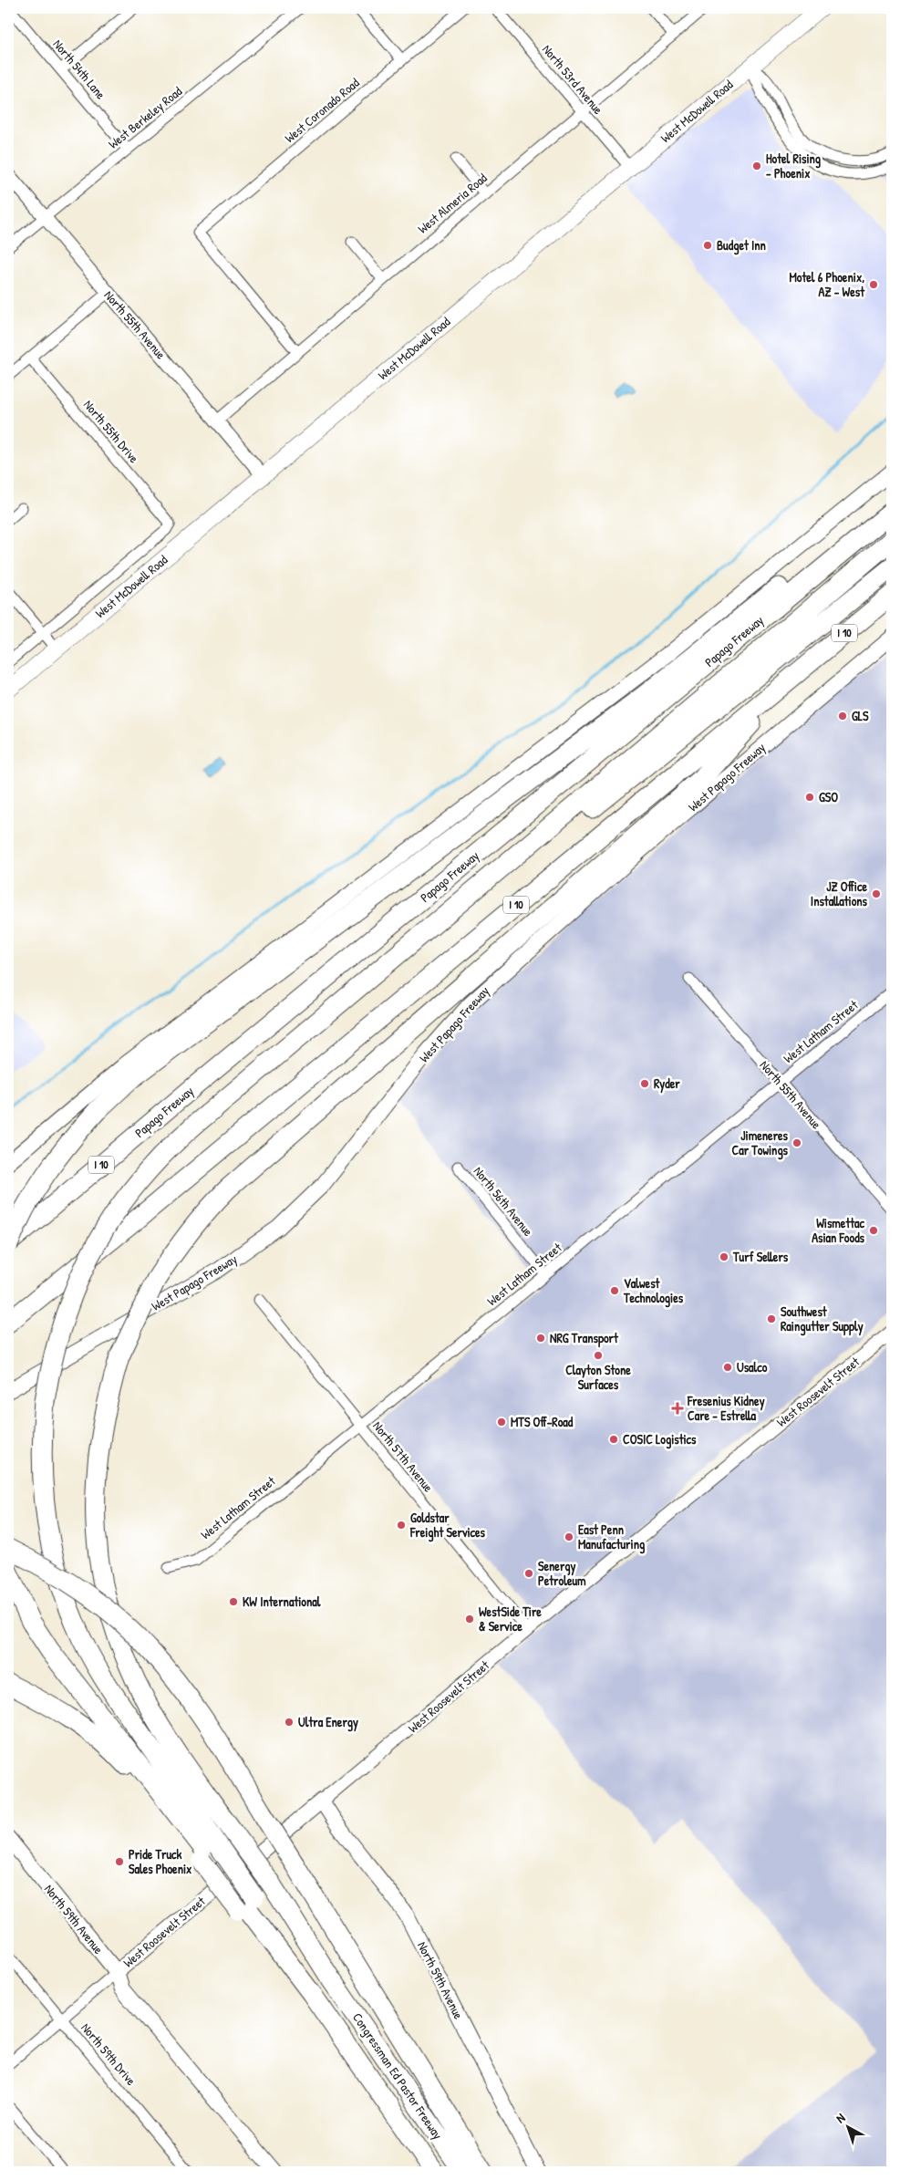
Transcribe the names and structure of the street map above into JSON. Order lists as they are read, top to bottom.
{
  "streets": {
    "highway": ["I 10", "Papago Freeway", "Congressman Ed Pastor Freeway"],
    "main road": [
      "West McDowell Road",
      "West Papago Freeway",
      "West Roosevelt Street",
      "North 59th Avenue"
    ],
    "street": [
      "North 54th Lane",
      "North 53rd Avenue",
      "West Coronado Road",
      "West Berkeley Road",
      "West Almeria Road",
      "North 55th Avenue",
      "North 55th Drive",
      "West Latham Street",
      "North 56th Avenue",
      "North 57th Avenue",
      "North 59th Drive"
    ]
  },
  "crossings": [
    ["North 54th Lane", "West Berkeley Road"],
    ["North 53rd Avenue", "West McDowell Road"],
    ["North 53rd Avenue", "West Almeria Road"],
    ["West Coronado Road", "West Almeria Road"],
    ["West McDowell Road", "North 55th Avenue"],
    ["West McDowell Road", "North 55th Drive"],
    ["West Berkeley Road", "North 55th Avenue"],
    ["West Almeria Road", "North 55th Avenue"],
    ["North 55th Avenue", "West Latham Street"],
    ["West Latham Street", "North 56th Avenue"],
    ["West Latham Street", "North 57th Avenue"],
    ["West Roosevelt Street", "North 57th Avenue"],
    ["West Roosevelt Street", "North 59th Avenue"],
    ["West Roosevelt Street", "North 59th Drive"]
  ],
  "places": {
    "other": [
      "Hotel Rising - Phoenix",
      "Budget Inn",
      "Motel 6 Phoenix, AZ - West",
      "GLS",
      "GSO",
      "JZ Office Installations",
      "Ryder",
      "Jimeneres Car Towings",
      "Wismettac Asian Foods",
      "Turf Sellers",
      "Valwest Technologies",
      "Southwest Raingutter Supply",
      "NRG Transport",
      "Clayton Stone Surfaces",
      "Usalco",
      "MTS Off-Road",
      "COSIC Logistics",
      "Goldstar Freight Services",
      "East Penn Manufacturing",
      "Senergy Petroleum",
      "KW International",
      "WestSide Tire & Service",
      "Ultra Energy",
      "Pride Truck Sales Phoenix"
    ],
    "health": ["Fresenius Kidney Care - Estrella"]
  },
  "north": "top left"
}
